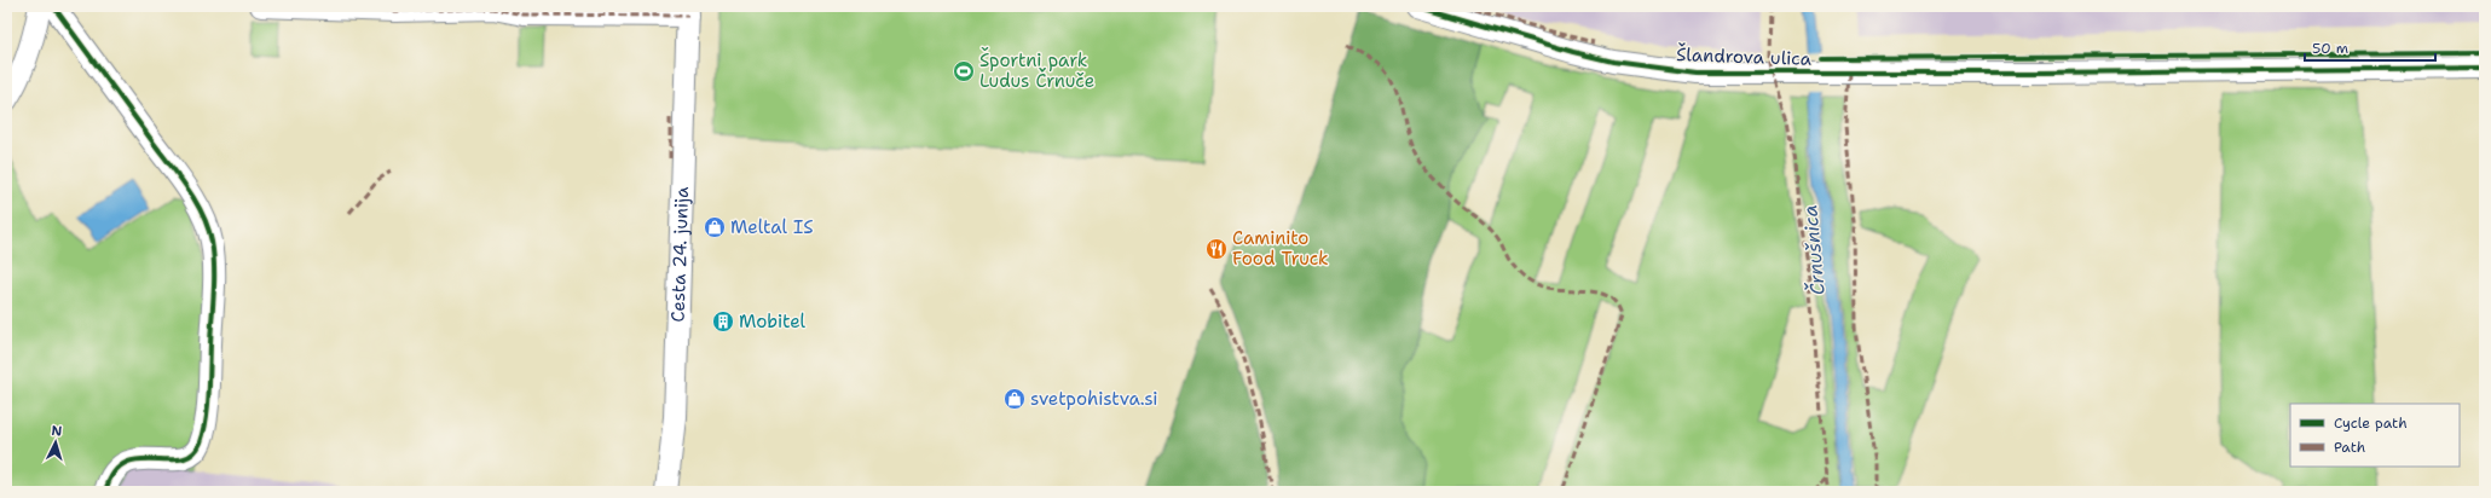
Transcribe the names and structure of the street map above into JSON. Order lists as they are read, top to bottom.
{
  "streets": {
    "street": ["Šlandrova ulica", "Cesta 24. junija"]
  },
  "water": ["Črnušnica"],
  "places": {
    "sports": ["Športni park Ludus Črnuče"],
    "shop": ["Meltal IS", "svetpohistva.si"],
    "restaurant": ["Caminito Food Truck"],
    "building": ["Mobitel"]
  },
  "legend": ["Cycle path", "Path"],
  "scale_bar": "50 m",
  "north": "top"
}
